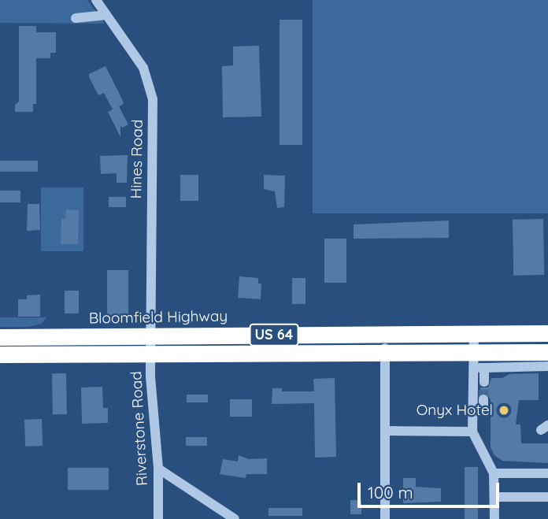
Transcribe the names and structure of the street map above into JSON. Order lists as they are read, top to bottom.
{
  "streets": {
    "highway": ["Bloomfield Highway", "US 64"],
    "street": ["Hines Road", "Riverstone Road"]
  },
  "crossings": [
    ["Hines Road", "Bloomfield Highway"],
    ["Hines Road", "Riverstone Road"],
    ["Bloomfield Highway", "Riverstone Road"],
    ["US 64", "Riverstone Road"]
  ],
  "places": ["Onyx Hotel"],
  "scale_bar": "100 m"
}
